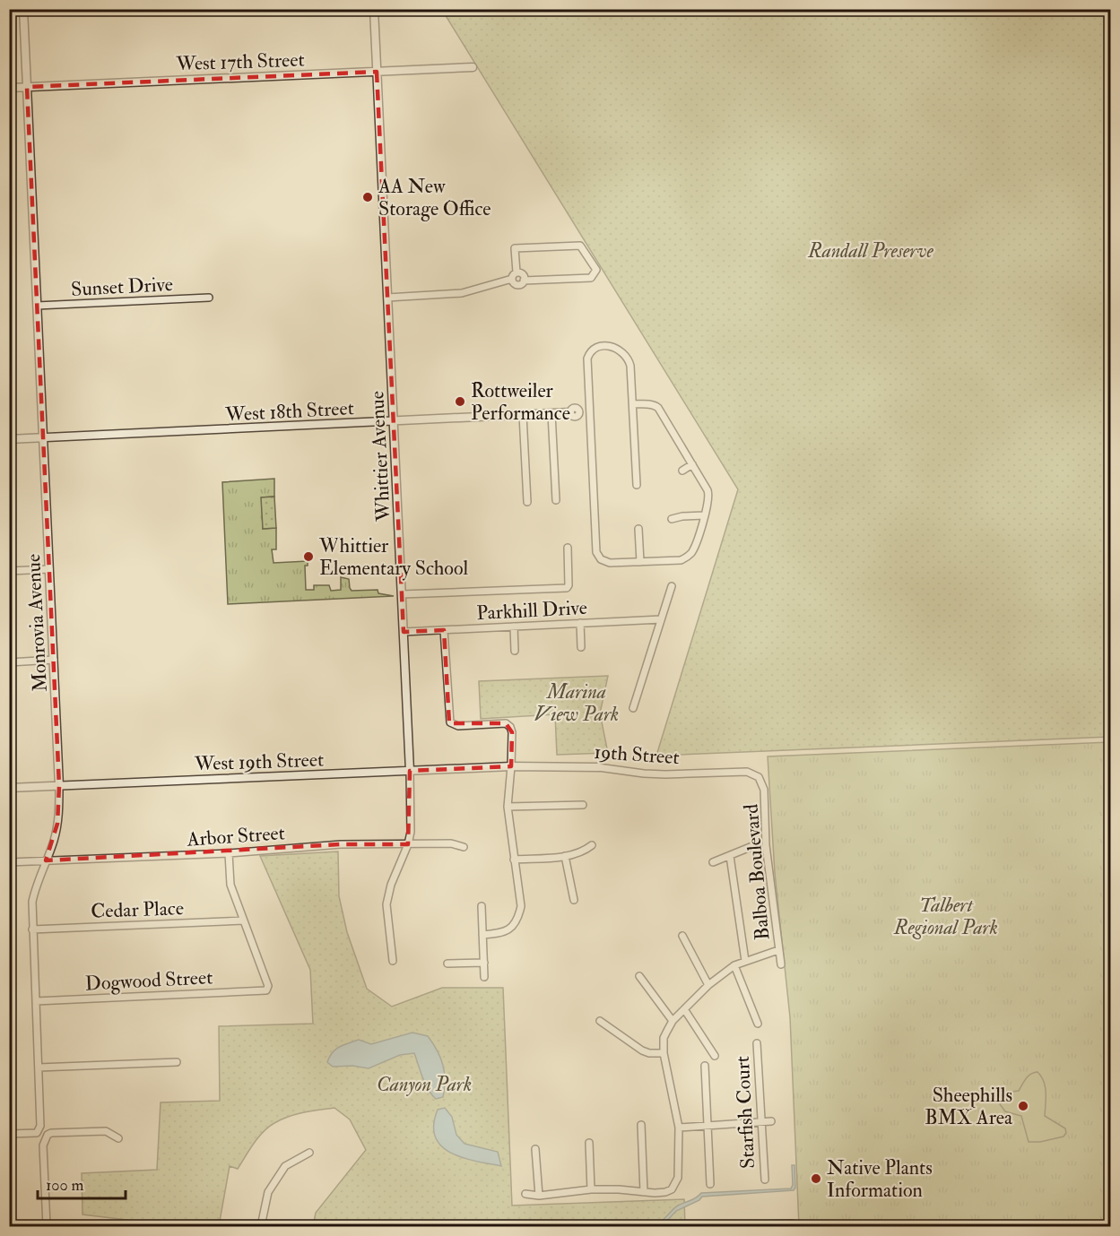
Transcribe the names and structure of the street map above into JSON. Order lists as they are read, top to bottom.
{
  "streets": {
    "street": [
      "West 17th Street",
      "Sunset Drive",
      "West 18th Street",
      "Whittier Avenue",
      "Parkhill Drive",
      "Monrovia Avenue",
      "19th Street",
      "West 19th Street",
      "Arbor Street",
      "Balboa Boulevard",
      "Cedar Place",
      "Dogwood Street",
      "Starfish Court"
    ]
  },
  "crossings": [
    ["West 17th Street", "Whittier Avenue"],
    ["West 17th Street", "Monrovia Avenue"],
    ["Sunset Drive", "Monrovia Avenue"],
    ["West 18th Street", "Whittier Avenue"],
    ["West 18th Street", "Monrovia Avenue"],
    ["Whittier Avenue", "Parkhill Drive"],
    ["Whittier Avenue", "West 19th Street"],
    ["Whittier Avenue", "Arbor Street"],
    ["Monrovia Avenue", "West 19th Street"],
    ["Monrovia Avenue", "Arbor Street"],
    ["Monrovia Avenue", "Cedar Place"],
    ["Monrovia Avenue", "Dogwood Street"],
    ["19th Street", "West 19th Street"],
    ["19th Street", "Balboa Boulevard"],
    ["Cedar Place", "Dogwood Street"]
  ],
  "parks": [
    "Randall Preserve",
    "Marina View Park",
    "Talbert Regional Park",
    "Canyon Park"
  ],
  "places": [
    "AA New Storage Office",
    "Rottweiler Performance",
    "Whittier Elementary School",
    "Sheephills BMX Area",
    "Native Plants Information"
  ],
  "scale_bar": "100 m"
}
